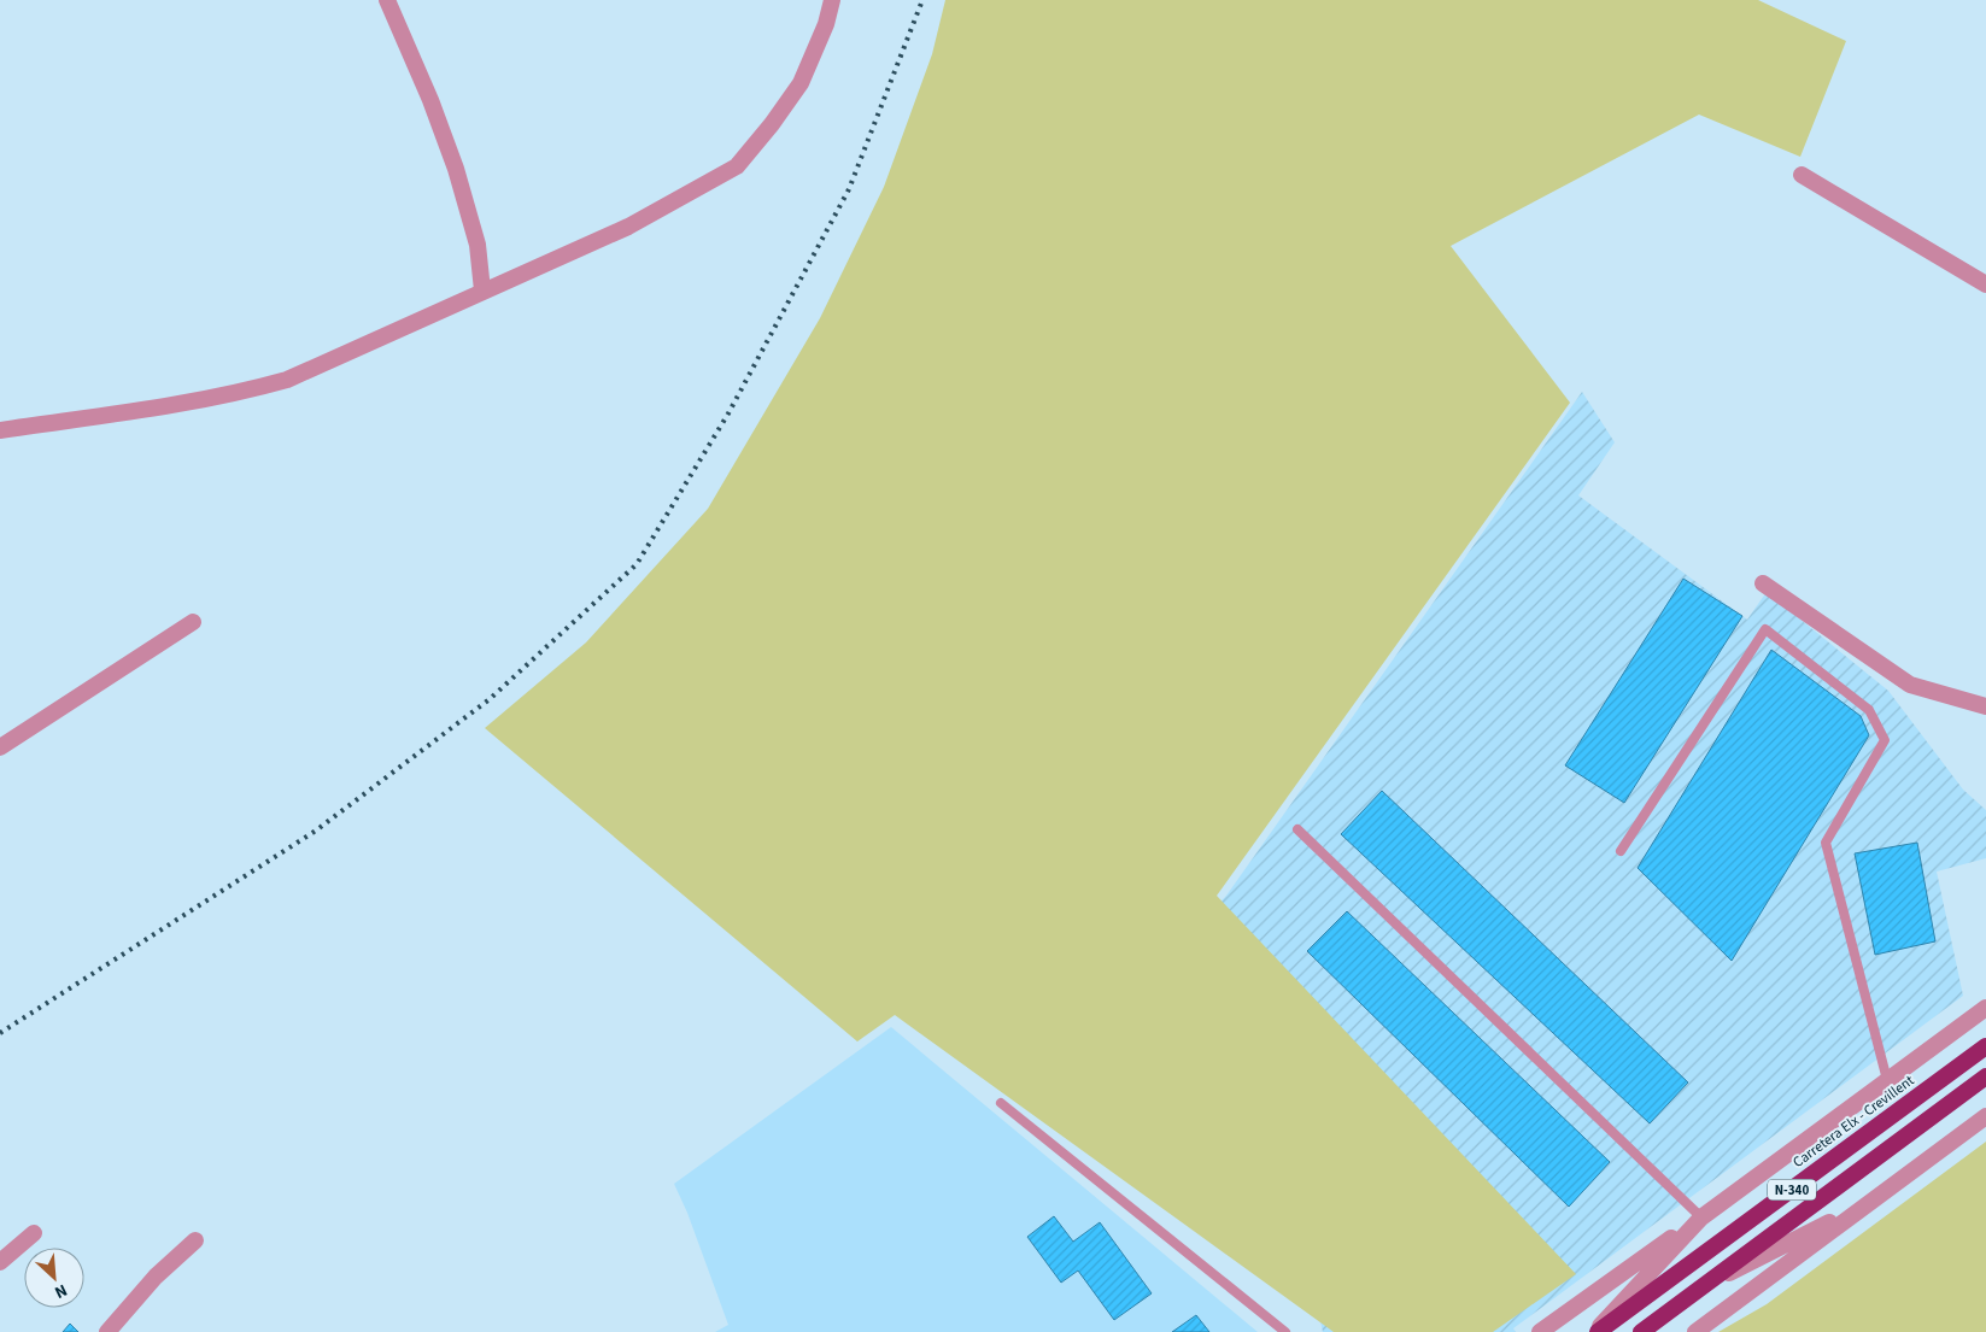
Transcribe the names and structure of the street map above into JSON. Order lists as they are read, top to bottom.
{
  "streets": {
    "highway": ["Carretera Elx - Crevillent", "N-340"]
  },
  "north": "bottom right"
}
